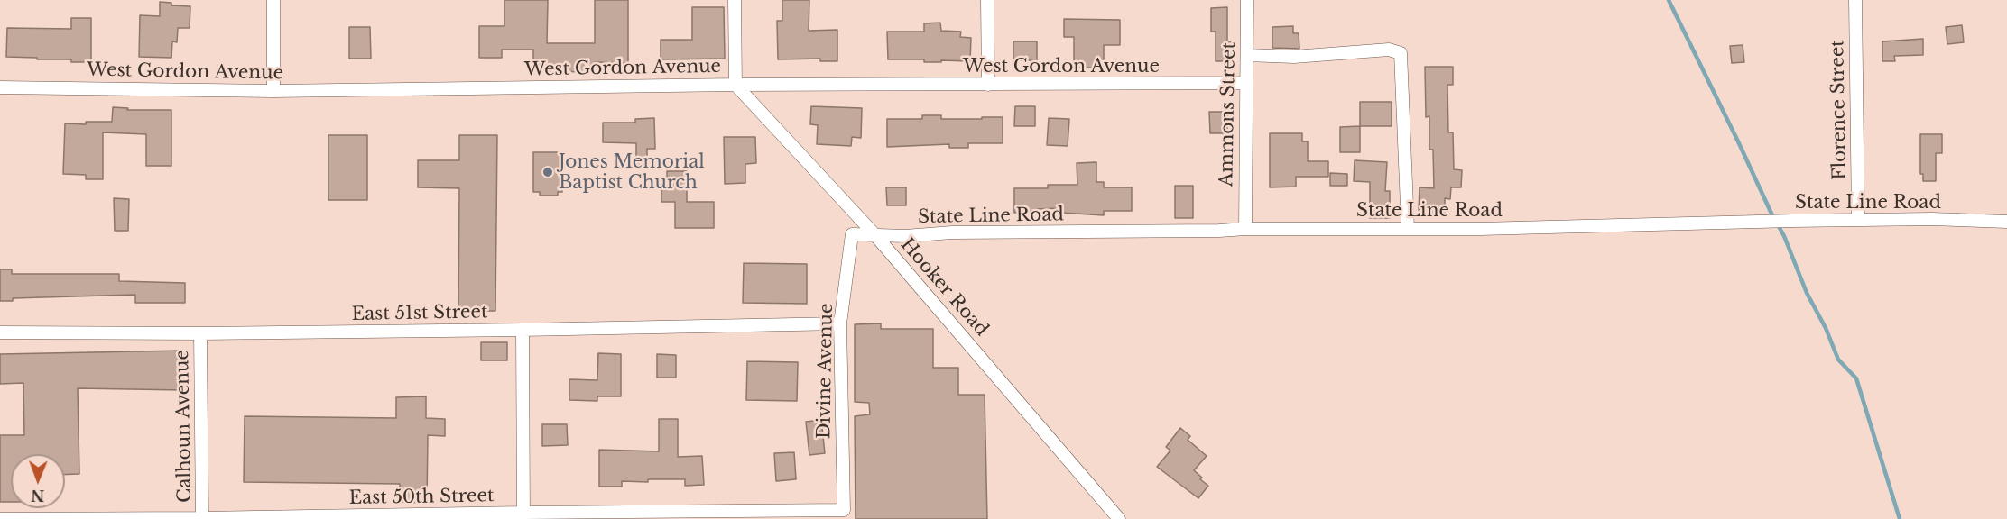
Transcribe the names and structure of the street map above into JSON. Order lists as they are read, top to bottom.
{
  "streets": {
    "street": [
      "West Gordon Avenue",
      "Florence Street",
      "Ammons Street",
      "State Line Road",
      "Hooker Road",
      "East 51st Street",
      "Divine Avenue",
      "Calhoun Avenue",
      "East 50th Street"
    ]
  },
  "crossings": [
    ["West Gordon Avenue", "Ammons Street"],
    ["West Gordon Avenue", "Hooker Road"],
    ["Florence Street", "State Line Road"],
    ["Ammons Street", "State Line Road"],
    ["State Line Road", "Hooker Road"],
    ["State Line Road", "Divine Avenue"],
    ["East 51st Street", "Divine Avenue"],
    ["East 51st Street", "Calhoun Avenue"],
    ["Divine Avenue", "East 50th Street"],
    ["Calhoun Avenue", "East 50th Street"]
  ],
  "places": ["Jones Memorial Baptist Church"],
  "north": "bottom"
}
